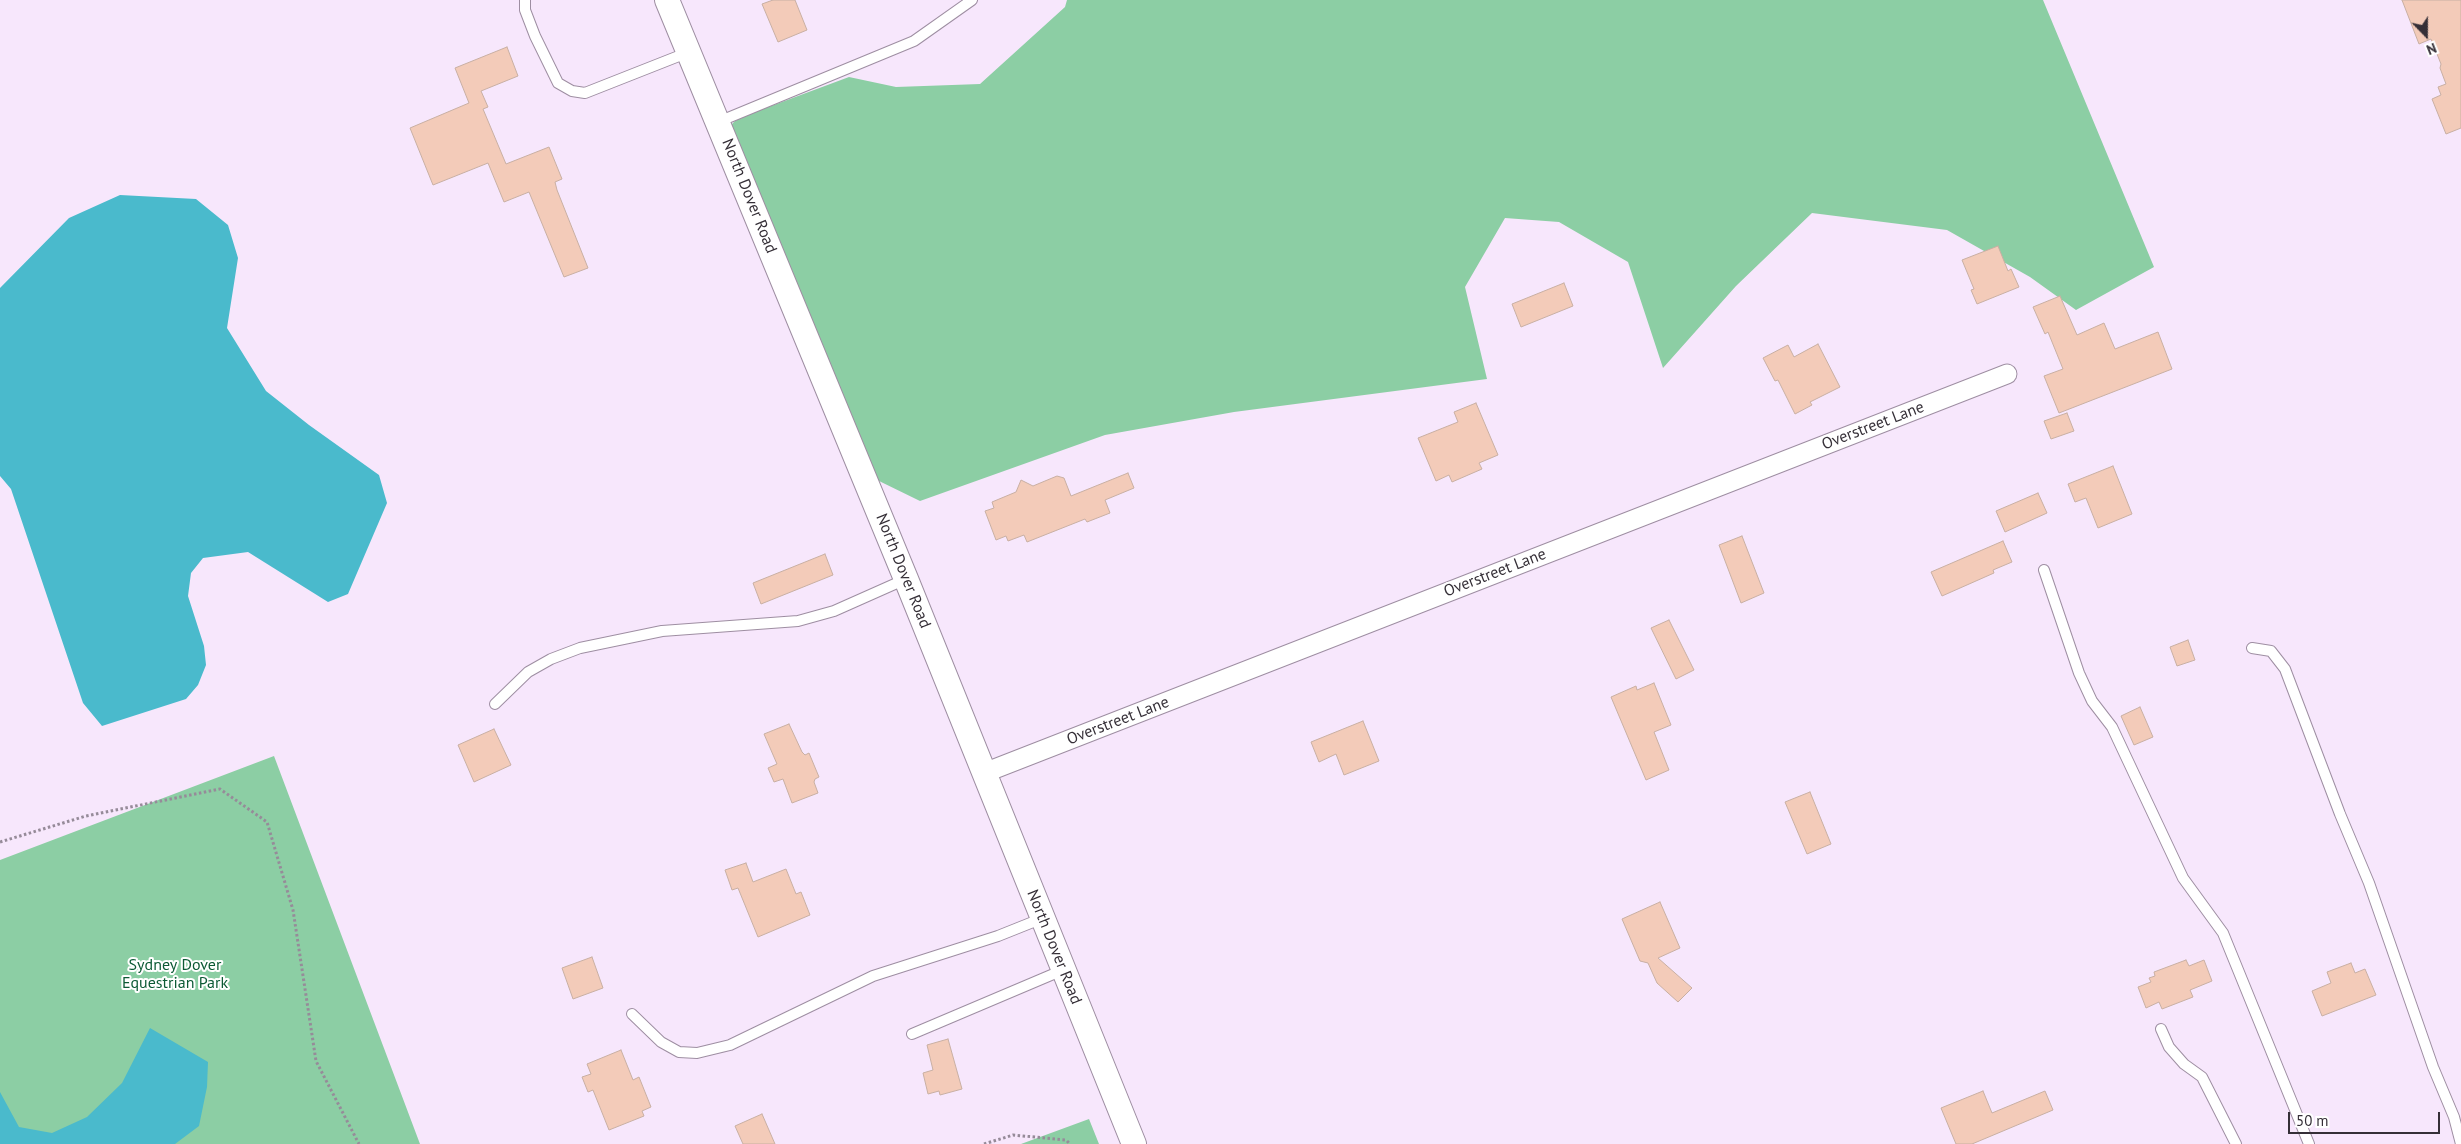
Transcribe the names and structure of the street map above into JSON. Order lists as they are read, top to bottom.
{
  "streets": {
    "street": ["North Dover Road", "Overstreet Lane"]
  },
  "crossings": [
    ["North Dover Road", "Overstreet Lane"]
  ],
  "parks": ["Sydney Dover Equestrian Park"],
  "scale_bar": "50 m",
  "north": "bottom"
}
